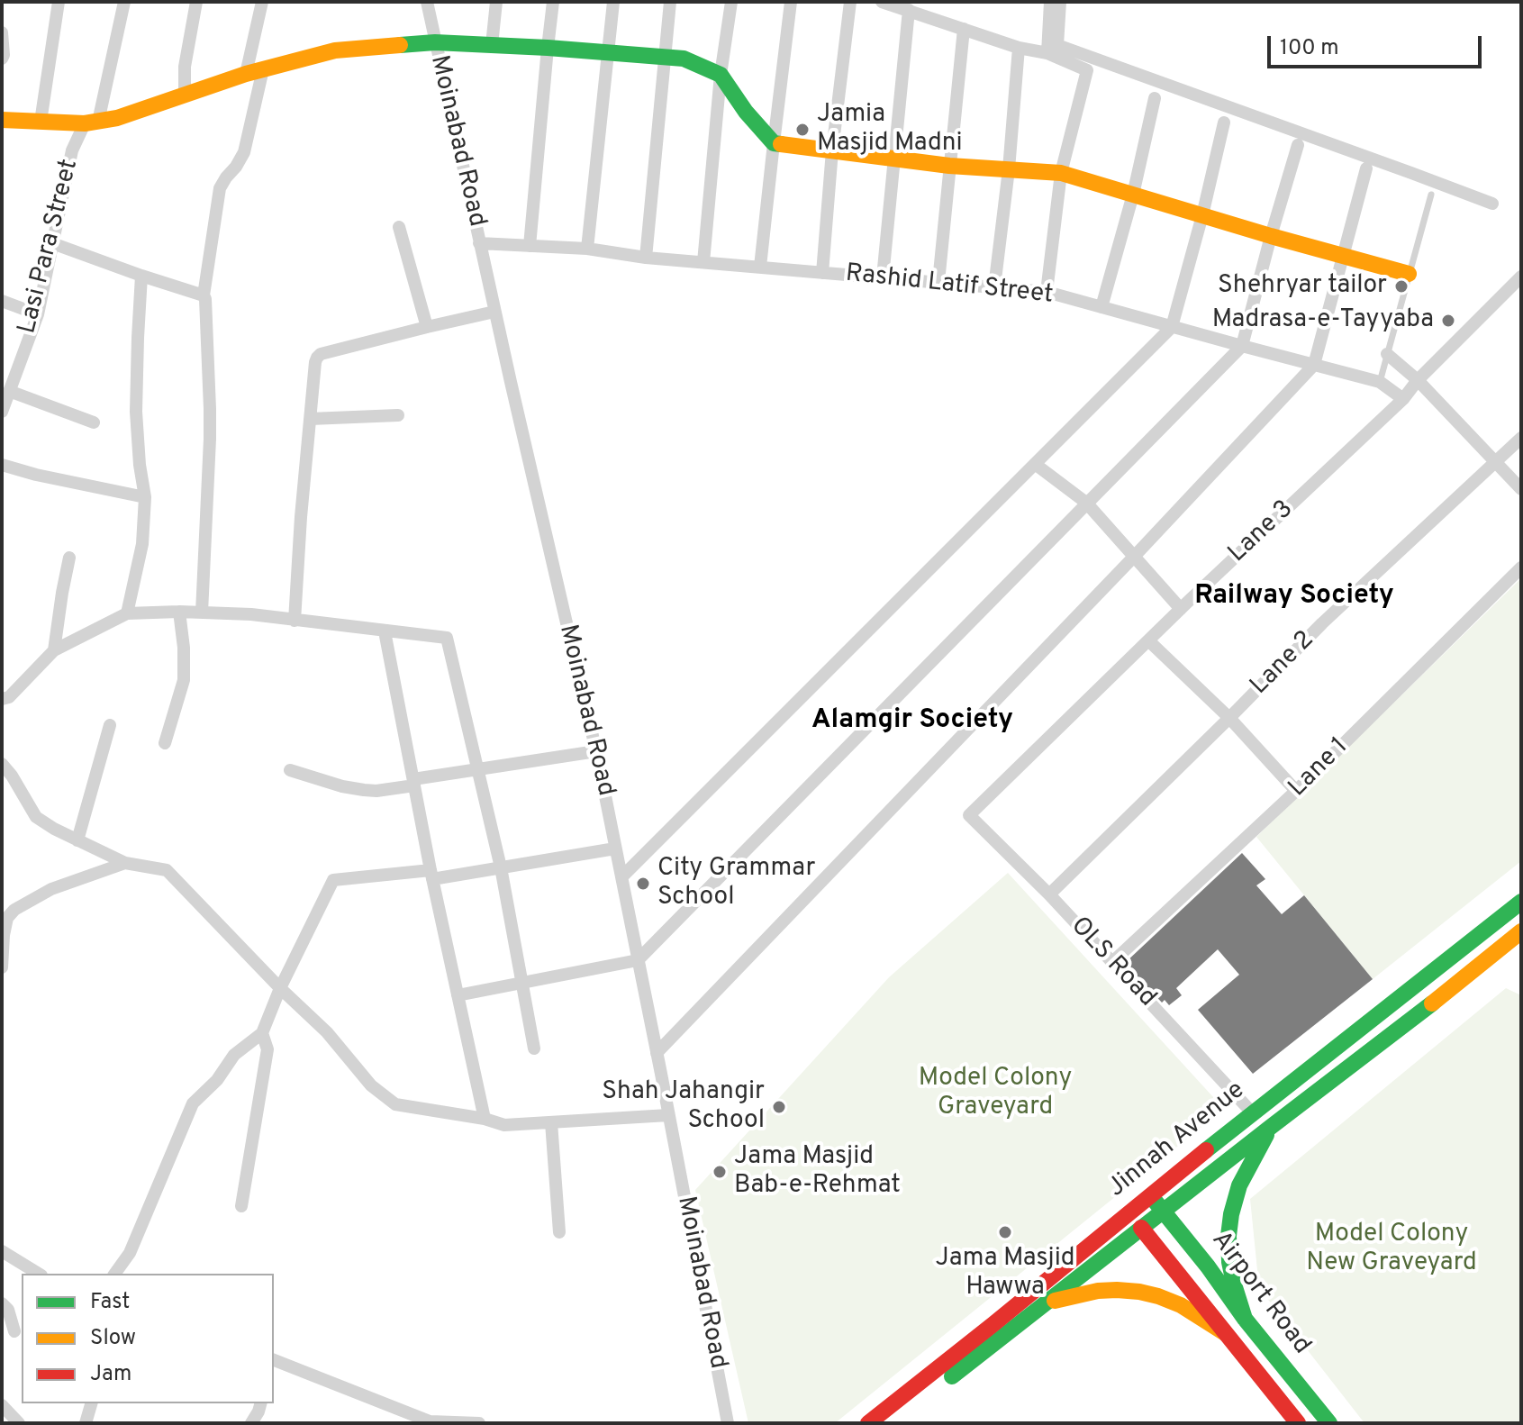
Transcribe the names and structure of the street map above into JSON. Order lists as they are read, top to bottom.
{
  "streets": {
    "main road": ["Jinnah Avenue", "Airport Road"],
    "street": [
      "Moinabad Road",
      "Lasi Para Street",
      "Rashid Latif Street",
      "Lane 3",
      "Lane 2",
      "Lane 1",
      "OLS Road"
    ]
  },
  "crossings": [
    ["Moinabad Road", "Rashid Latif Street"],
    ["Rashid Latif Street", "Lane 3"],
    ["Lane 3", "OLS Road"],
    ["Lane 2", "OLS Road"],
    ["Lane 1", "OLS Road"],
    ["OLS Road", "Jinnah Avenue"],
    ["Jinnah Avenue", "Airport Road"]
  ],
  "districts": ["Railway Society", "Alamgir Society"],
  "parks": ["Model Colony Graveyard", "Model Colony New Graveyard"],
  "places": [
    "Jamia Masjid Madni",
    "Shehryar tailor",
    "Madrasa-e-Tayyaba",
    "City Grammar School",
    "Shah Jahangir School",
    "Jama Masjid Bab-e-Rehmat",
    "Jama Masjid Hawwa"
  ],
  "legend": ["Fast", "Slow", "Jam"],
  "scale_bar": "100 m"
}
